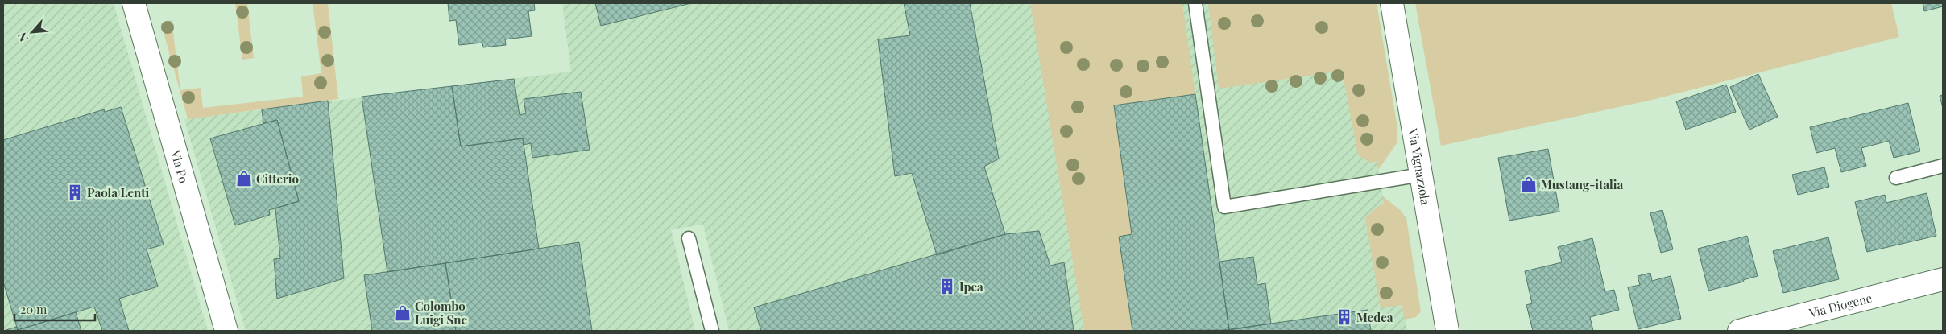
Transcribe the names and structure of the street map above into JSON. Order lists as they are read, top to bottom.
{
  "streets": {
    "street": ["Via Vignazzola", "Via Po", "Via Diogene"]
  },
  "places": {
    "shop": ["Citterio", "Mustang-italia", "Colombo Luigi Snc"],
    "building": ["Paola Lenti", "Ipea", "Medea"]
  },
  "scale_bar": "20 m",
  "north": "bottom left"
}
